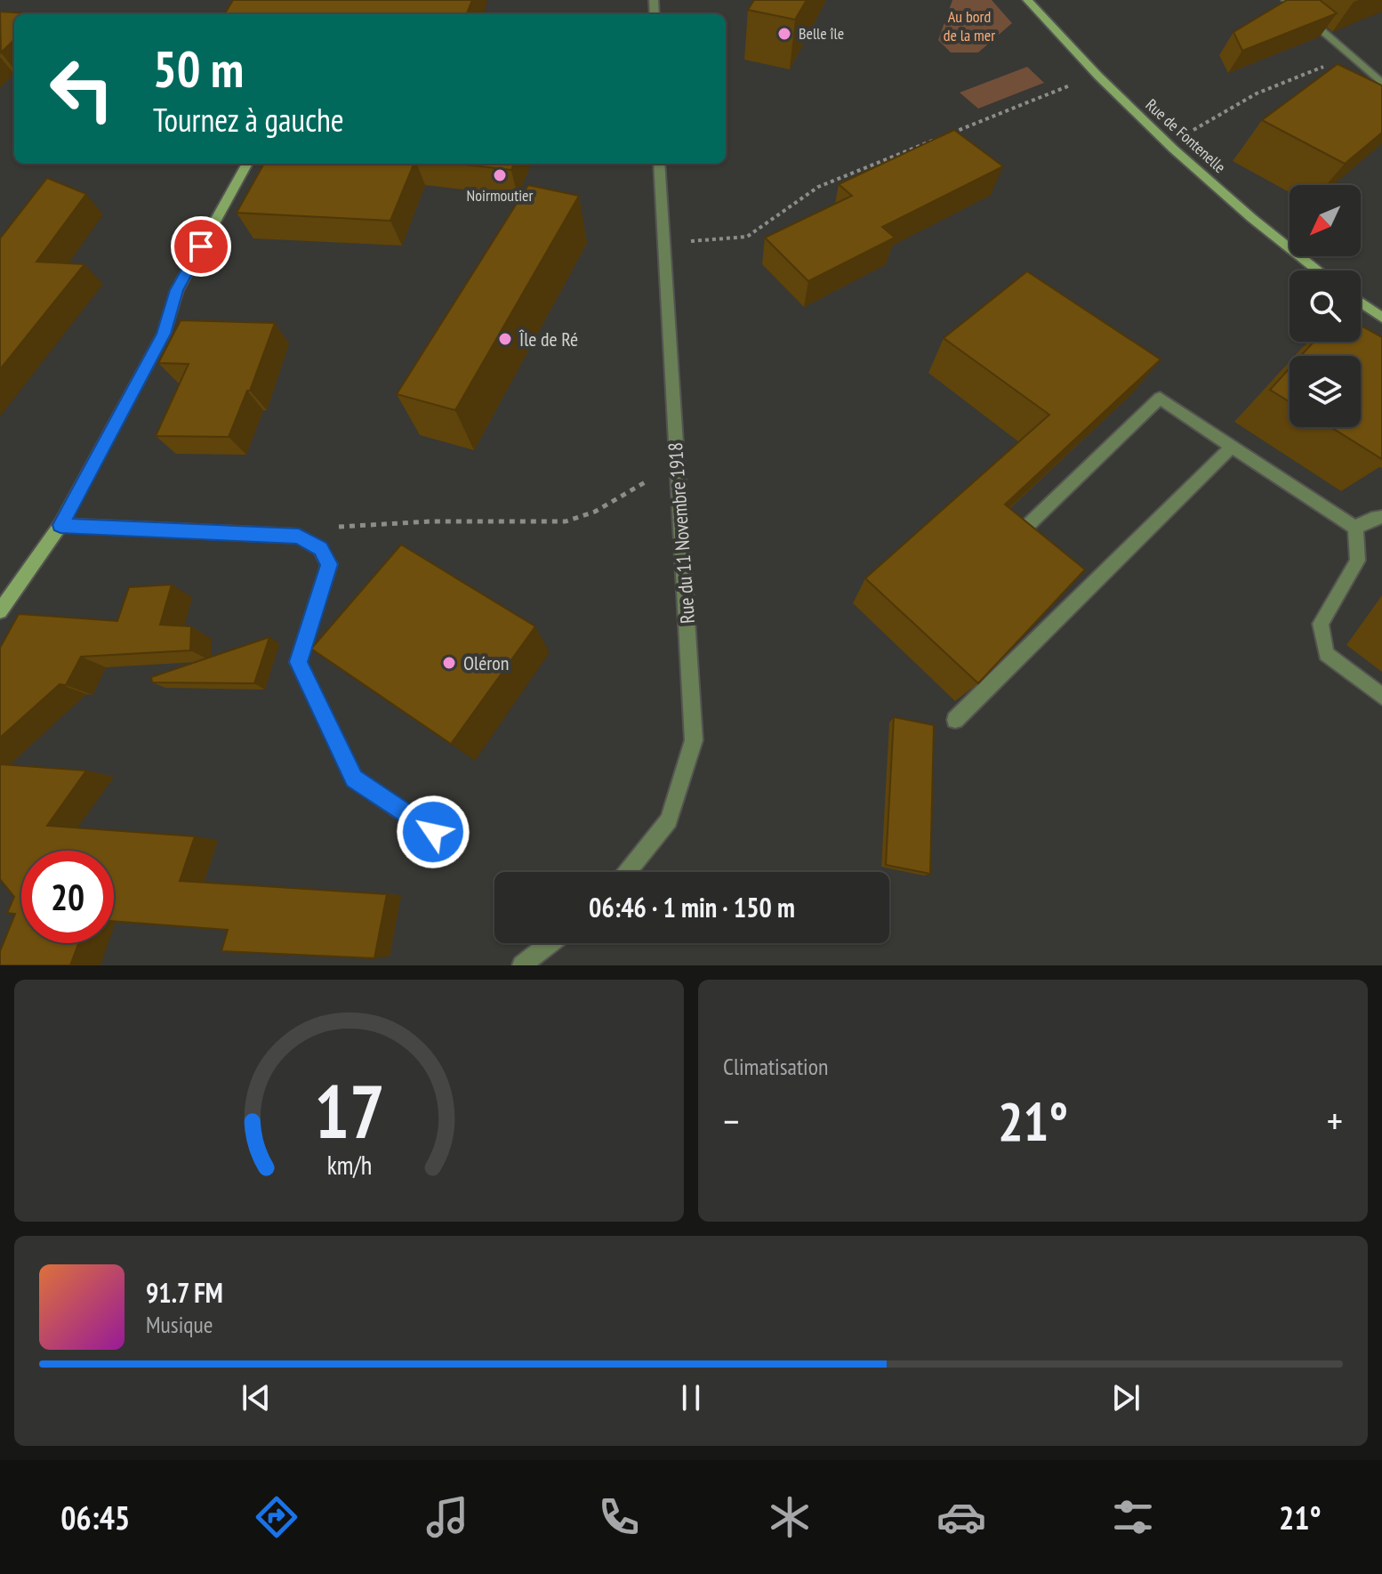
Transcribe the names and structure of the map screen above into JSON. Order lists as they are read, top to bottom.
{
  "streets": {
    "street": ["Rue de Fontenelle", "Rue du 11 Novembre 1918"]
  },
  "parks": ["Au bord de la mer"],
  "places": [
    "Belle île",
    "Noirmoutier",
    "Île de Ré",
    "Oléron"
  ],
  "north": "bottom left",
  "page": {
    "turn": ["50 m", "Tournez à gauche"],
    "limit": "20",
    "trip": "06:46 · 1 min · 150 m",
    "tile": "Climatisation",
    "heat": ["−", "21°", "+"],
    "song": ["91.7 FM", "Musique"],
    "tabs": ["06:45", "21°"],
    "gauge": ["17", "km/h"]
  }
}
